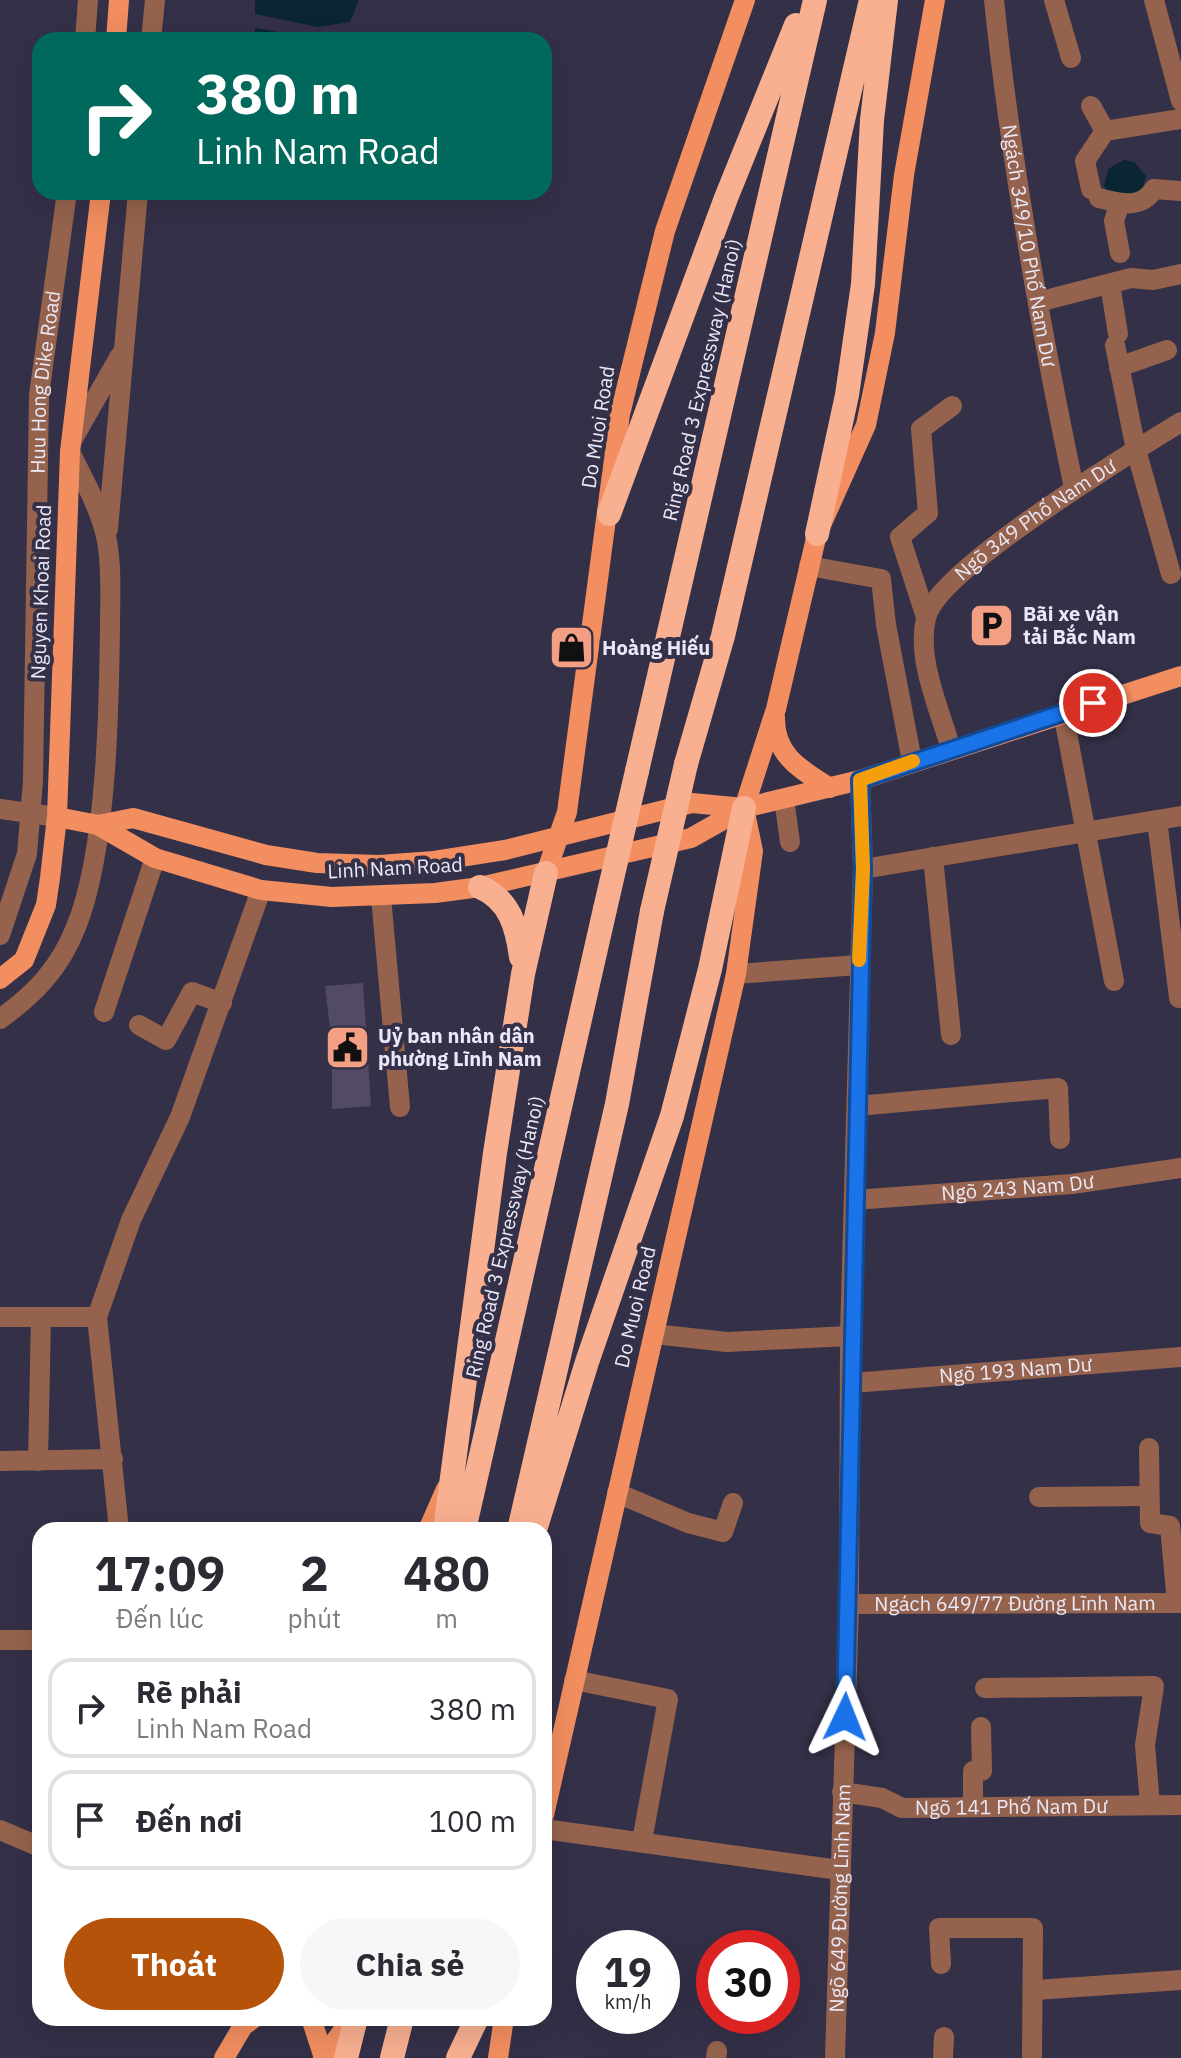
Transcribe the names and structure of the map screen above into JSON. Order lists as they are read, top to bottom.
{
  "streets": {
    "highway": ["Ring Road 3 Expressway (Hanoi)"],
    "main road": ["Do Muoi Road", "Nguyen Khoai Road", "Linh Nam Road"],
    "street": [
      "Ngách 349/10 Phố Nam Dư",
      "Huu Hong Dike Road",
      "Ngõ 349 Phố Nam Dư",
      "Ngõ 243 Nam Dư",
      "Ngõ 193 Nam Dư",
      "Ngách 649/77 Đường Lĩnh Nam",
      "Ngõ 141 Phố Nam Dư",
      "Ngõ 649 Đường Lĩnh Nam"
    ]
  },
  "crossings": [
    ["Ngách 349/10 Phố Nam Dư", "Ngõ 349 Phố Nam Dư"],
    ["Do Muoi Road", "Linh Nam Road"],
    ["Ngõ 349 Phố Nam Dư", "Linh Nam Road"],
    ["Nguyen Khoai Road", "Linh Nam Road"],
    ["Linh Nam Road", "Ngõ 649 Đường Lĩnh Nam"],
    ["Ngõ 243 Nam Dư", "Ngõ 649 Đường Lĩnh Nam"],
    ["Ngõ 193 Nam Dư", "Ngõ 649 Đường Lĩnh Nam"],
    ["Ngách 649/77 Đường Lĩnh Nam", "Ngõ 649 Đường Lĩnh Nam"],
    ["Ngõ 141 Phố Nam Dư", "Ngõ 649 Đường Lĩnh Nam"]
  ],
  "places": {
    "parking": ["Bãi xe vận tải Bắc Nam"],
    "shop": ["Hoàng Hiếu"],
    "public building": ["Uỷ ban nhân dân phường Lĩnh Nam"]
  },
  "page": {
    "turn": ["380 m", "Linh Nam Road"],
    "eta": [
      "17:09",
      "Đến lúc",
      "2",
      "phút",
      "480",
      "m"
    ],
    "list": [
      {
        "name": "Rẽ phải",
        "note": "Linh Nam Road",
        "value": "380 m"
      },
      {
        "name": "Đến nơi",
        "value": "100 m"
      }
    ],
    "buttons": ["Thoát", "Chia sẻ"],
    "speed": "19 km/h",
    "limit": "30"
  }
}
